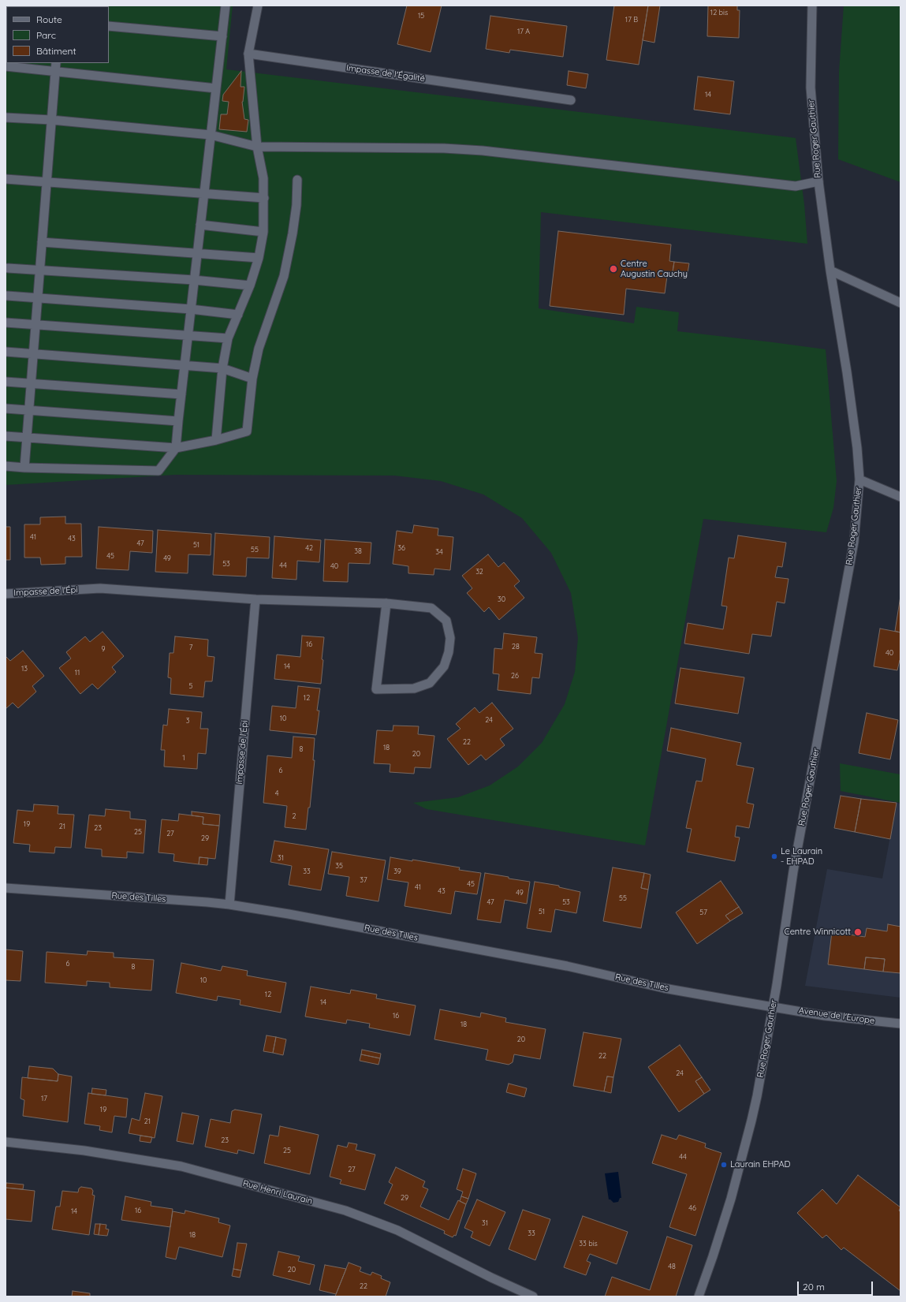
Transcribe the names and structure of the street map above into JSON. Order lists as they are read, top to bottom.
{
  "streets": {
    "street": [
      "Impasse de l'Égalité",
      "Rue Roger Gauthier",
      "Impasse de l'Épi",
      "Rue des Tilles",
      "Avenue de l'Europe",
      "Rue Henri Laurain"
    ]
  },
  "crossings": [
    ["Rue Roger Gauthier", "Rue des Tilles"],
    ["Rue Roger Gauthier", "Avenue de l'Europe"],
    ["Impasse de l'Épi", "Rue des Tilles"],
    ["Rue des Tilles", "Avenue de l'Europe"]
  ],
  "places": [
    "Centre Augustin Cauchy",
    "Le Laurain - EHPAD",
    "Centre Winnicott",
    "Laurain EHPAD"
  ],
  "house_numbers": [
    "12 bis",
    "15",
    "17 B",
    "17 A",
    "14",
    "41",
    "43",
    "47",
    "51",
    "42",
    "36",
    "55",
    "38",
    "34",
    "45",
    "49",
    "53",
    "44",
    "40",
    "32",
    "30",
    "16",
    "28",
    "7",
    "9",
    "40",
    "14",
    "13",
    "11",
    "26",
    "5",
    "12",
    "10",
    "24",
    "3",
    "22",
    "18",
    "8",
    "20",
    "1",
    "6",
    "4",
    "2",
    "19",
    "21",
    "23",
    "25",
    "27",
    "29",
    "31",
    "35",
    "33",
    "39",
    "37",
    "45",
    "41",
    "43",
    "49",
    "55",
    "47",
    "53",
    "51",
    "57",
    "6",
    "8",
    "10",
    "12",
    "14",
    "16",
    "18",
    "20",
    "22",
    "24",
    "17",
    "19",
    "21",
    "23",
    "25",
    "44",
    "27",
    "29",
    "46",
    "16",
    "14",
    "31",
    "33",
    "18",
    "33 bis",
    "48",
    "20",
    "22"
  ],
  "legend": ["Route", "Parc", "Bâtiment"],
  "scale_bar": "20 m"
}
